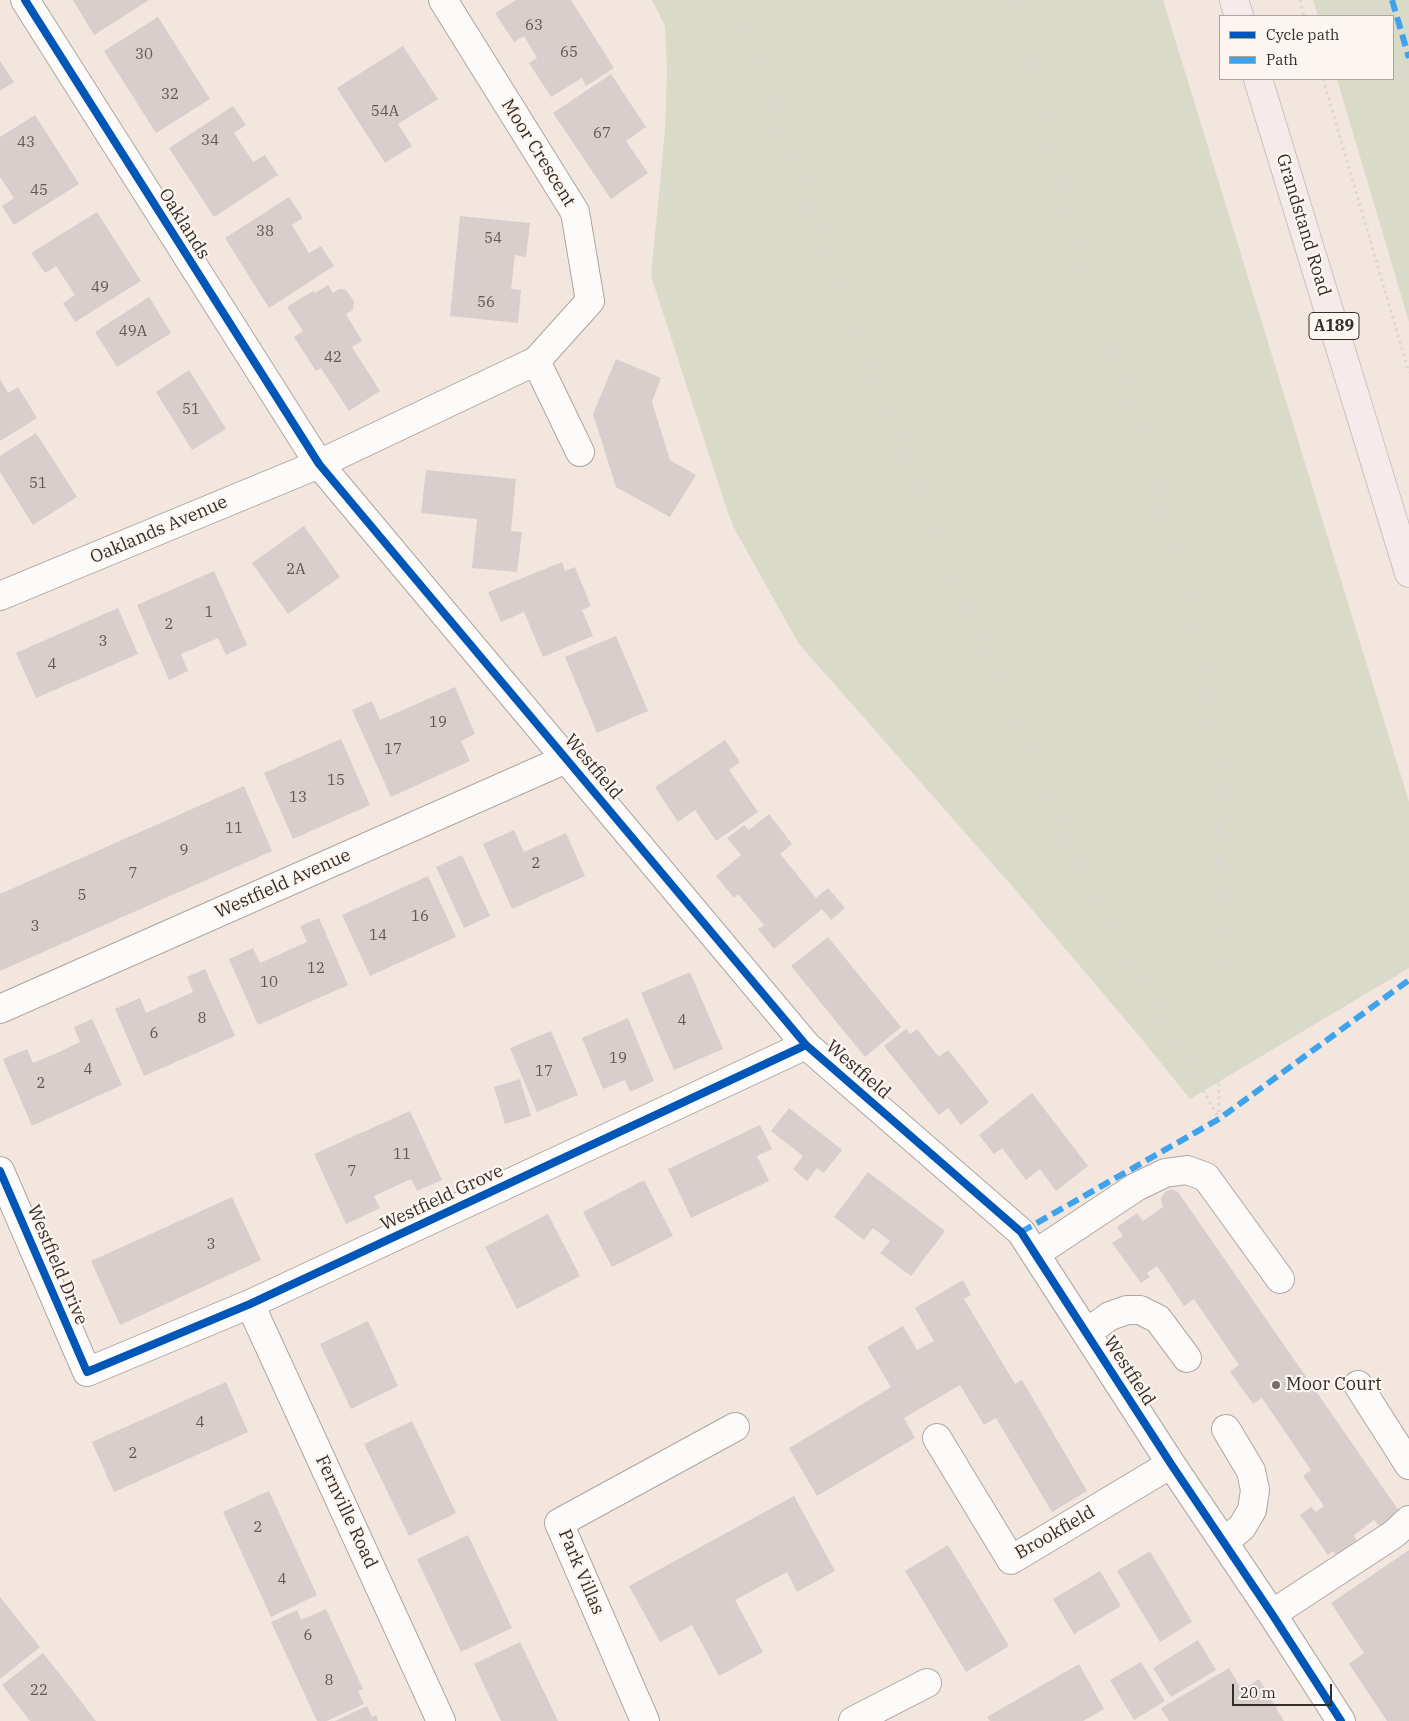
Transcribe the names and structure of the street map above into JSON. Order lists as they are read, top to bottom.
{
  "streets": {
    "main road": ["Grandstand Road", "A189"],
    "street": [
      "Moor Crescent",
      "Oaklands",
      "Oaklands Avenue",
      "Westfield",
      "Westfield Avenue",
      "Westfield Grove",
      "Westfield Drive",
      "Fernville Road",
      "Brookfield",
      "Park Villas"
    ]
  },
  "crossings": [
    ["Moor Crescent", "Oaklands"],
    ["Moor Crescent", "Oaklands Avenue"],
    ["Moor Crescent", "Westfield"],
    ["Oaklands", "Oaklands Avenue"],
    ["Oaklands", "Westfield"],
    ["Oaklands Avenue", "Westfield"],
    ["Westfield", "Westfield Avenue"],
    ["Westfield", "Westfield Grove"],
    ["Westfield", "Brookfield"],
    ["Westfield Grove", "Westfield Drive"],
    ["Westfield Grove", "Fernville Road"]
  ],
  "places": ["Moor Court"],
  "house_numbers": [
    "63",
    "65",
    "30",
    "32",
    "54A",
    "67",
    "34",
    "43",
    "45",
    "38",
    "54",
    "49",
    "56",
    "49A",
    "42",
    "51",
    "51",
    "2A",
    "1",
    "2",
    "3",
    "4",
    "19",
    "17",
    "15",
    "13",
    "11",
    "9",
    "2",
    "7",
    "5",
    "16",
    "3",
    "14",
    "12",
    "10",
    "8",
    "4",
    "6",
    "19",
    "4",
    "17",
    "2",
    "11",
    "7",
    "3",
    "4",
    "2",
    "2",
    "4",
    "6",
    "8",
    "22"
  ],
  "legend": ["Cycle path", "Path"],
  "scale_bar": "20 m"
}
